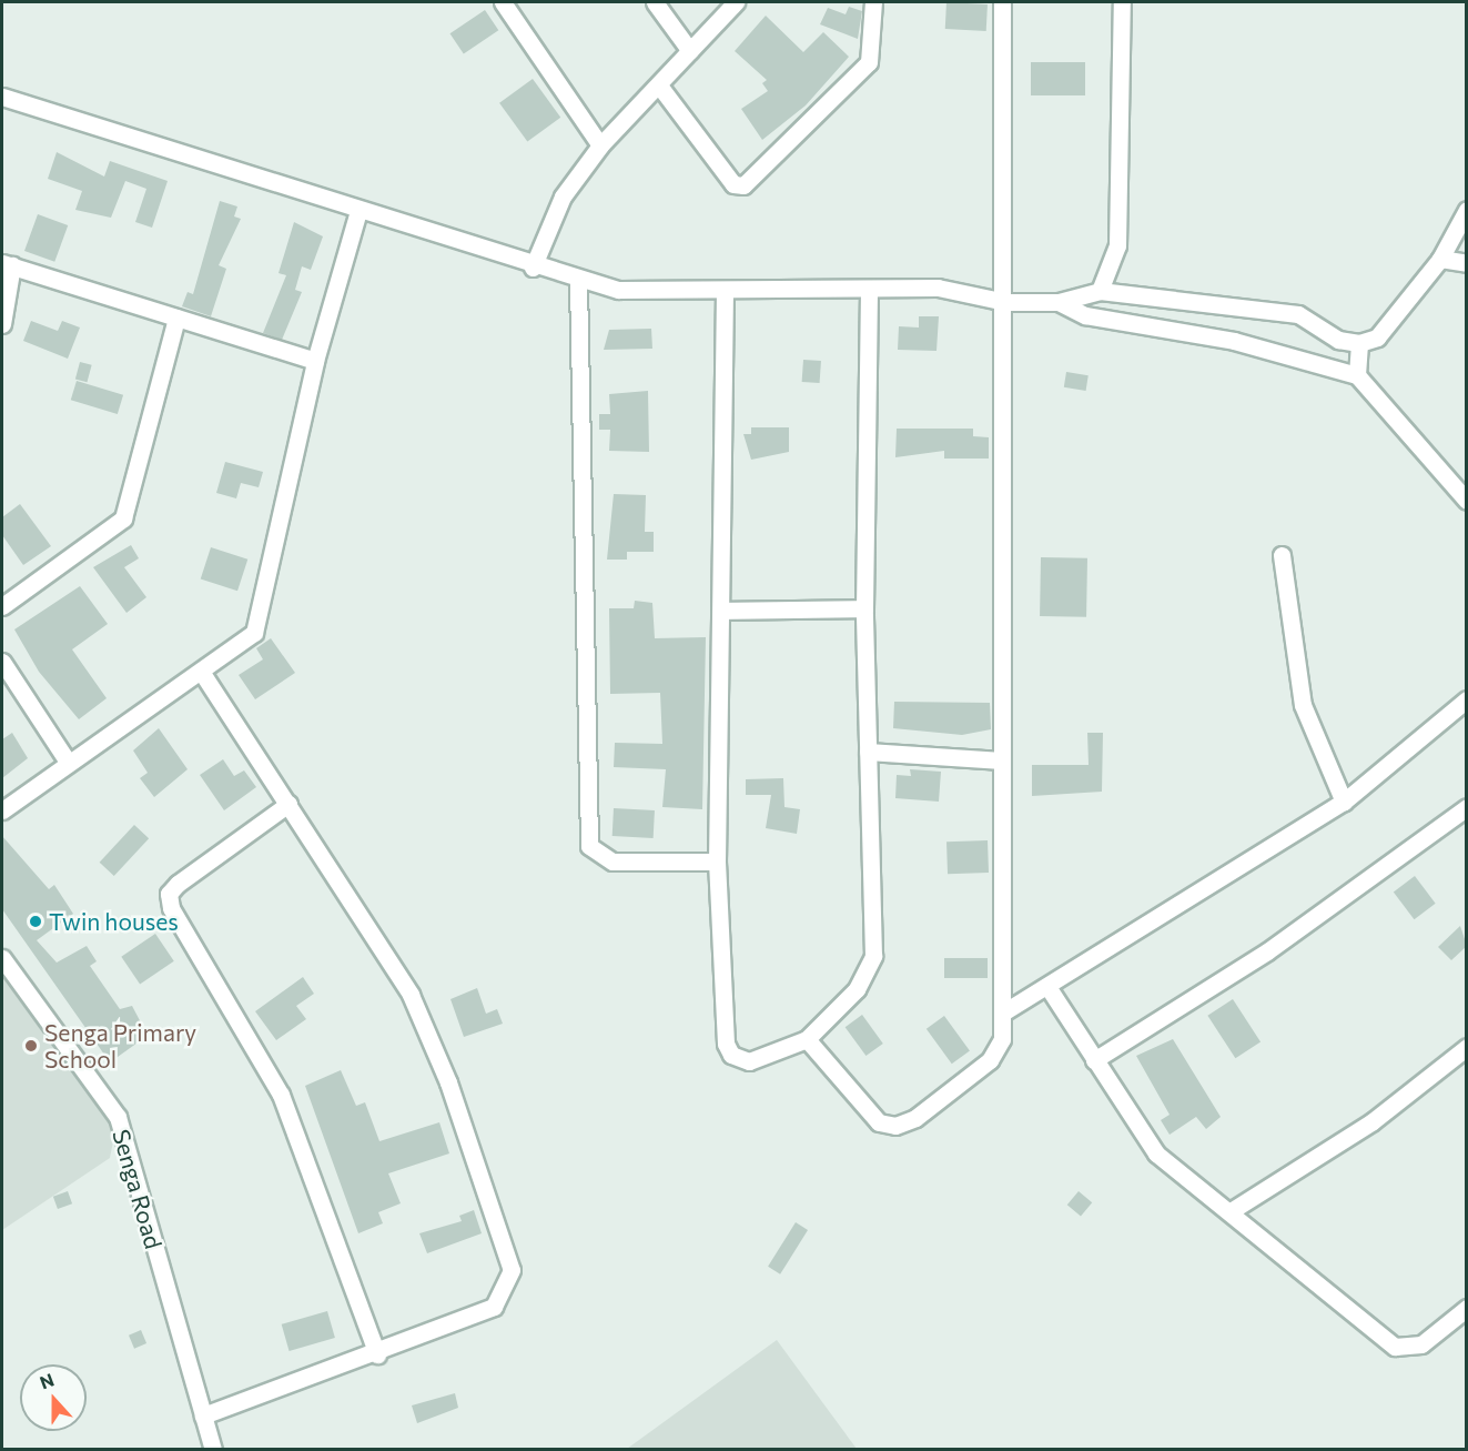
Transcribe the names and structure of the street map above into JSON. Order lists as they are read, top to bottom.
{
  "streets": {
    "street": ["Senga Road"]
  },
  "places": ["Twin houses", "Senga Primary School"],
  "north": "top"
}
